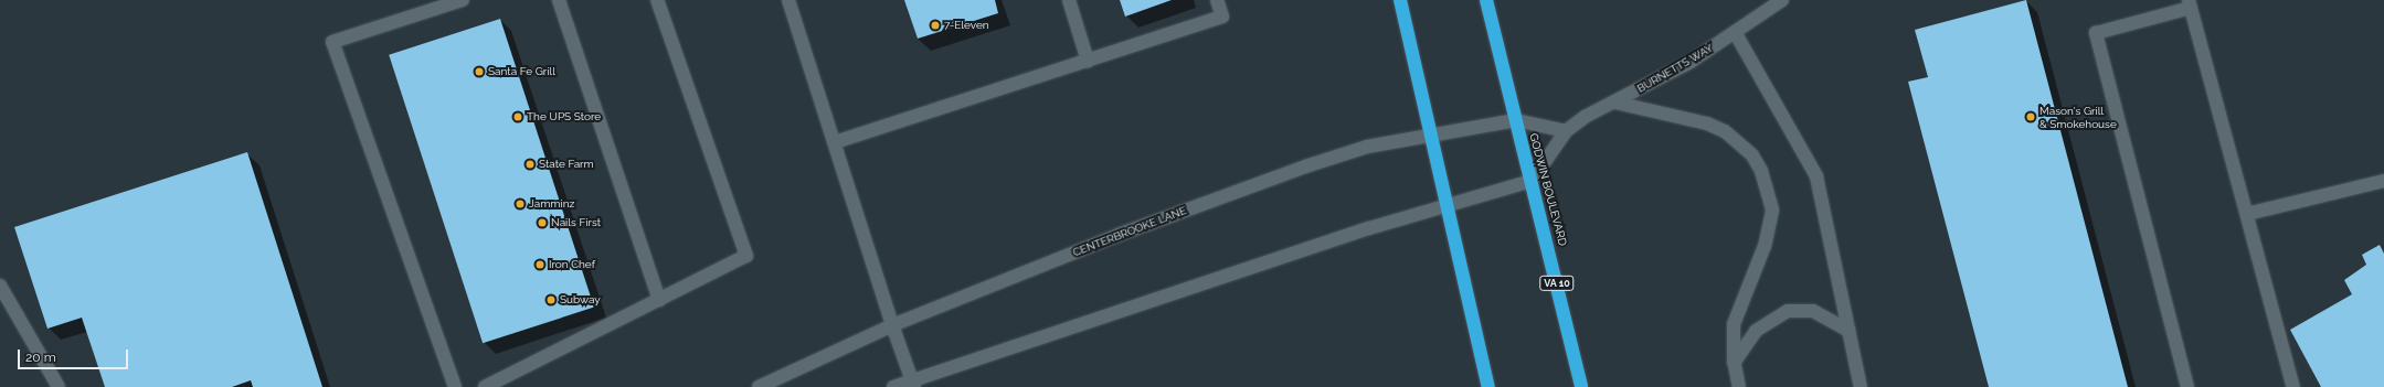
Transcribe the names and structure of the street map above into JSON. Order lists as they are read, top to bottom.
{
  "streets": {
    "highway": ["GODWIN BOULEVARD", "VA 10"],
    "street": ["BURNETTS WAY", "CENTERBROOKE LANE"]
  },
  "crossings": [
    ["BURNETTS WAY", "GODWIN BOULEVARD"],
    ["GODWIN BOULEVARD", "CENTERBROOKE LANE"]
  ],
  "places": [
    "7-Eleven",
    "Santa Fe Grill",
    "The UPS Store",
    "Mason's Grill & Smokehouse",
    "State Farm",
    "Jamminz",
    "Nails First",
    "Iron Chef",
    "Subway"
  ],
  "scale_bar": "20 m"
}
